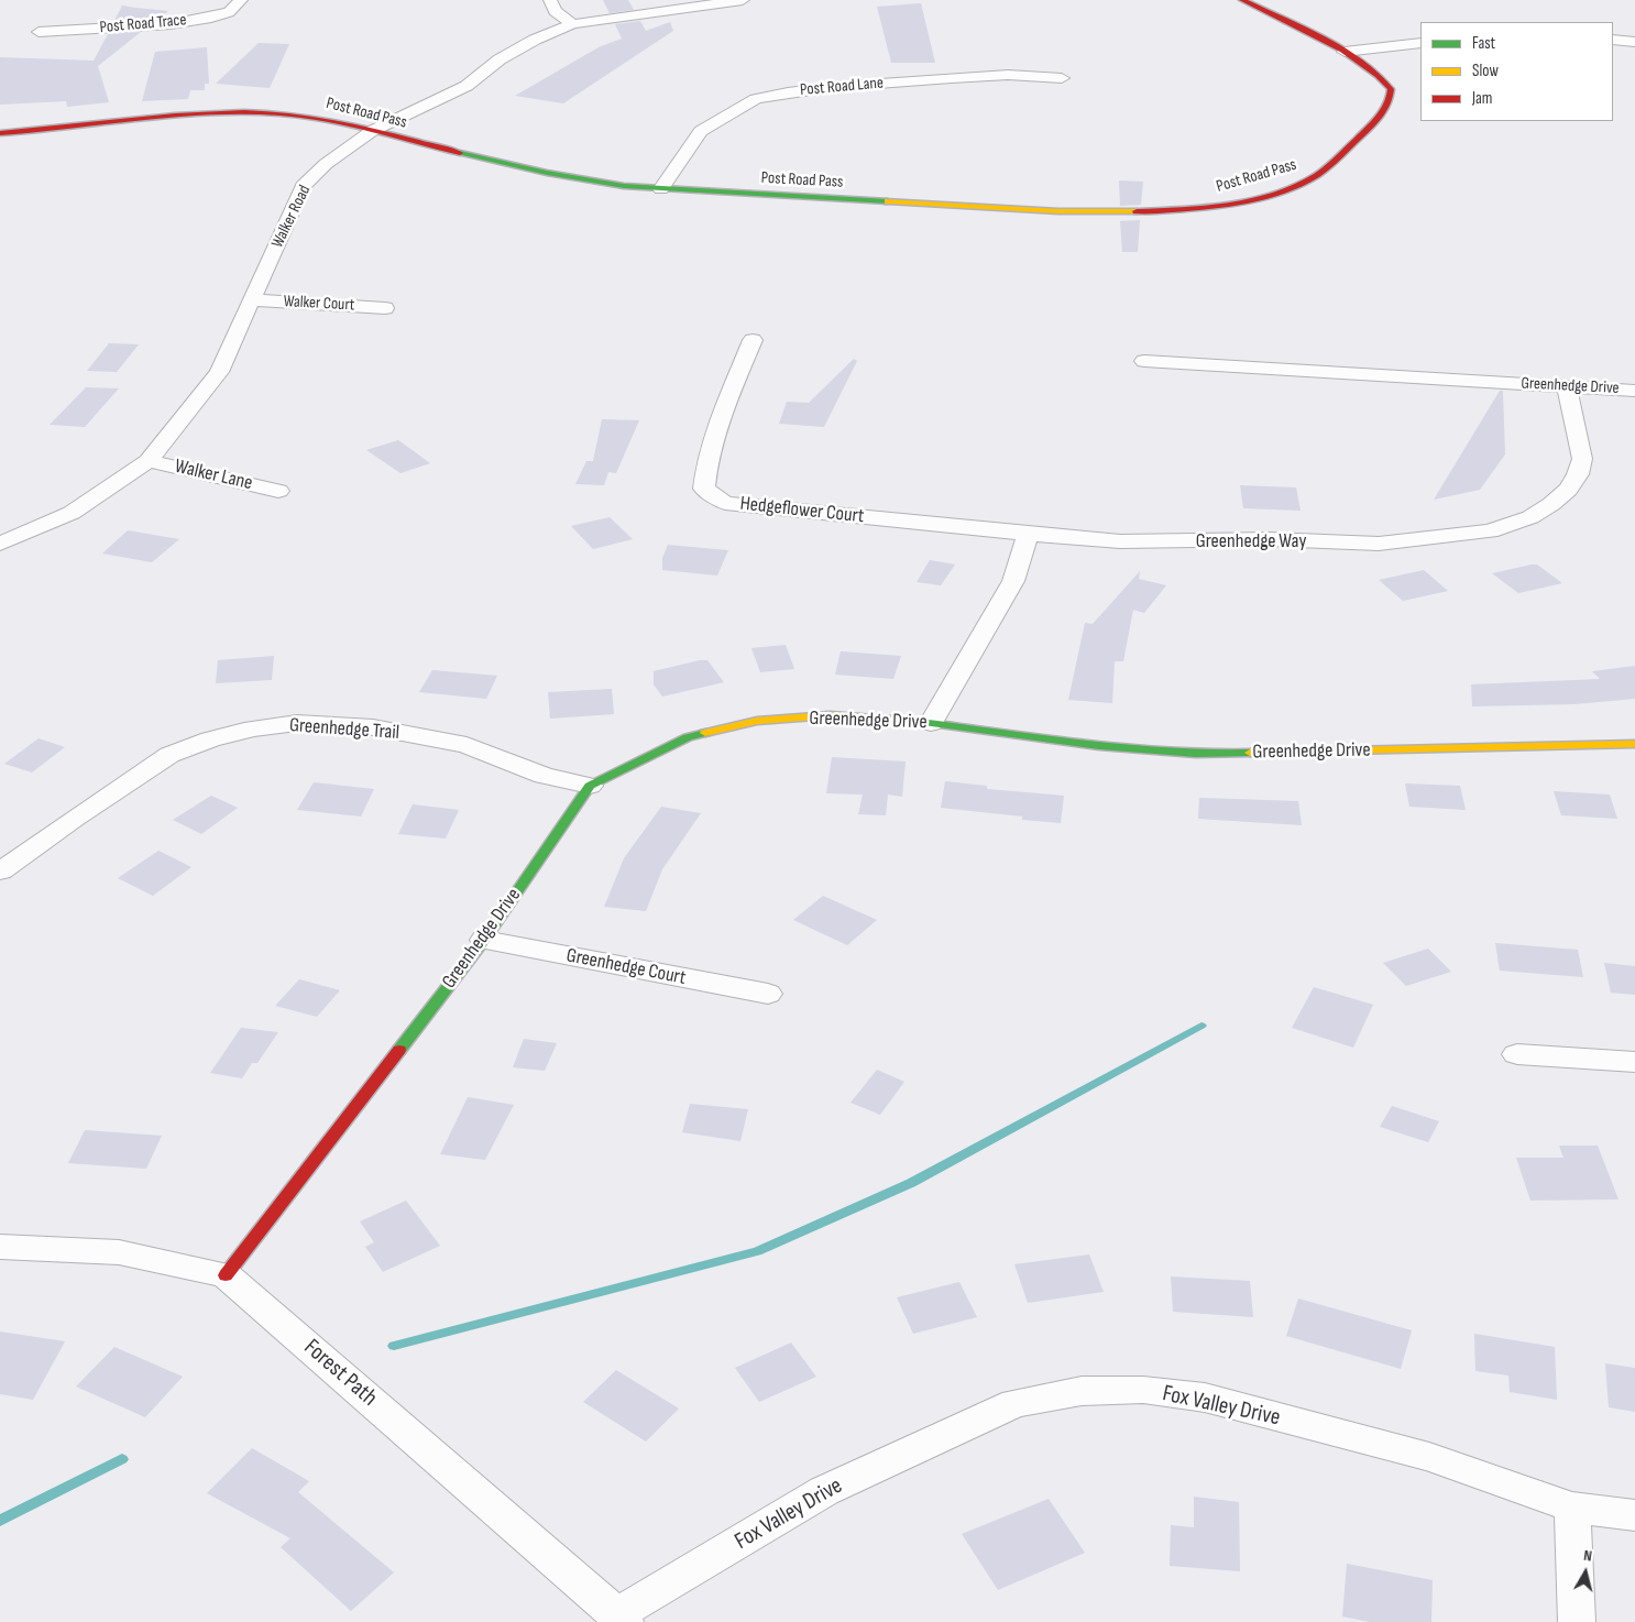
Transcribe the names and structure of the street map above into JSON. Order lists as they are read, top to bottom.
{
  "streets": {
    "street": [
      "Post Road Trace",
      "Post Road Lane",
      "Post Road Pass",
      "Walker Road",
      "Walker Court",
      "Greenhedge Drive",
      "Walker Lane",
      "Hedgeflower Court",
      "Greenhedge Way",
      "Greenhedge Trail",
      "Greenhedge Court",
      "Forest Path",
      "Fox Valley Drive"
    ]
  },
  "crossings": [
    ["Post Road Lane", "Post Road Pass"],
    ["Post Road Pass", "Walker Road"],
    ["Walker Road", "Walker Court"],
    ["Walker Road", "Walker Lane"],
    ["Greenhedge Drive", "Greenhedge Way"],
    ["Greenhedge Drive", "Greenhedge Trail"],
    ["Greenhedge Drive", "Greenhedge Court"],
    ["Greenhedge Drive", "Forest Path"],
    ["Hedgeflower Court", "Greenhedge Way"],
    ["Forest Path", "Fox Valley Drive"]
  ],
  "legend": ["Fast", "Slow", "Jam"],
  "north": "top"
}
